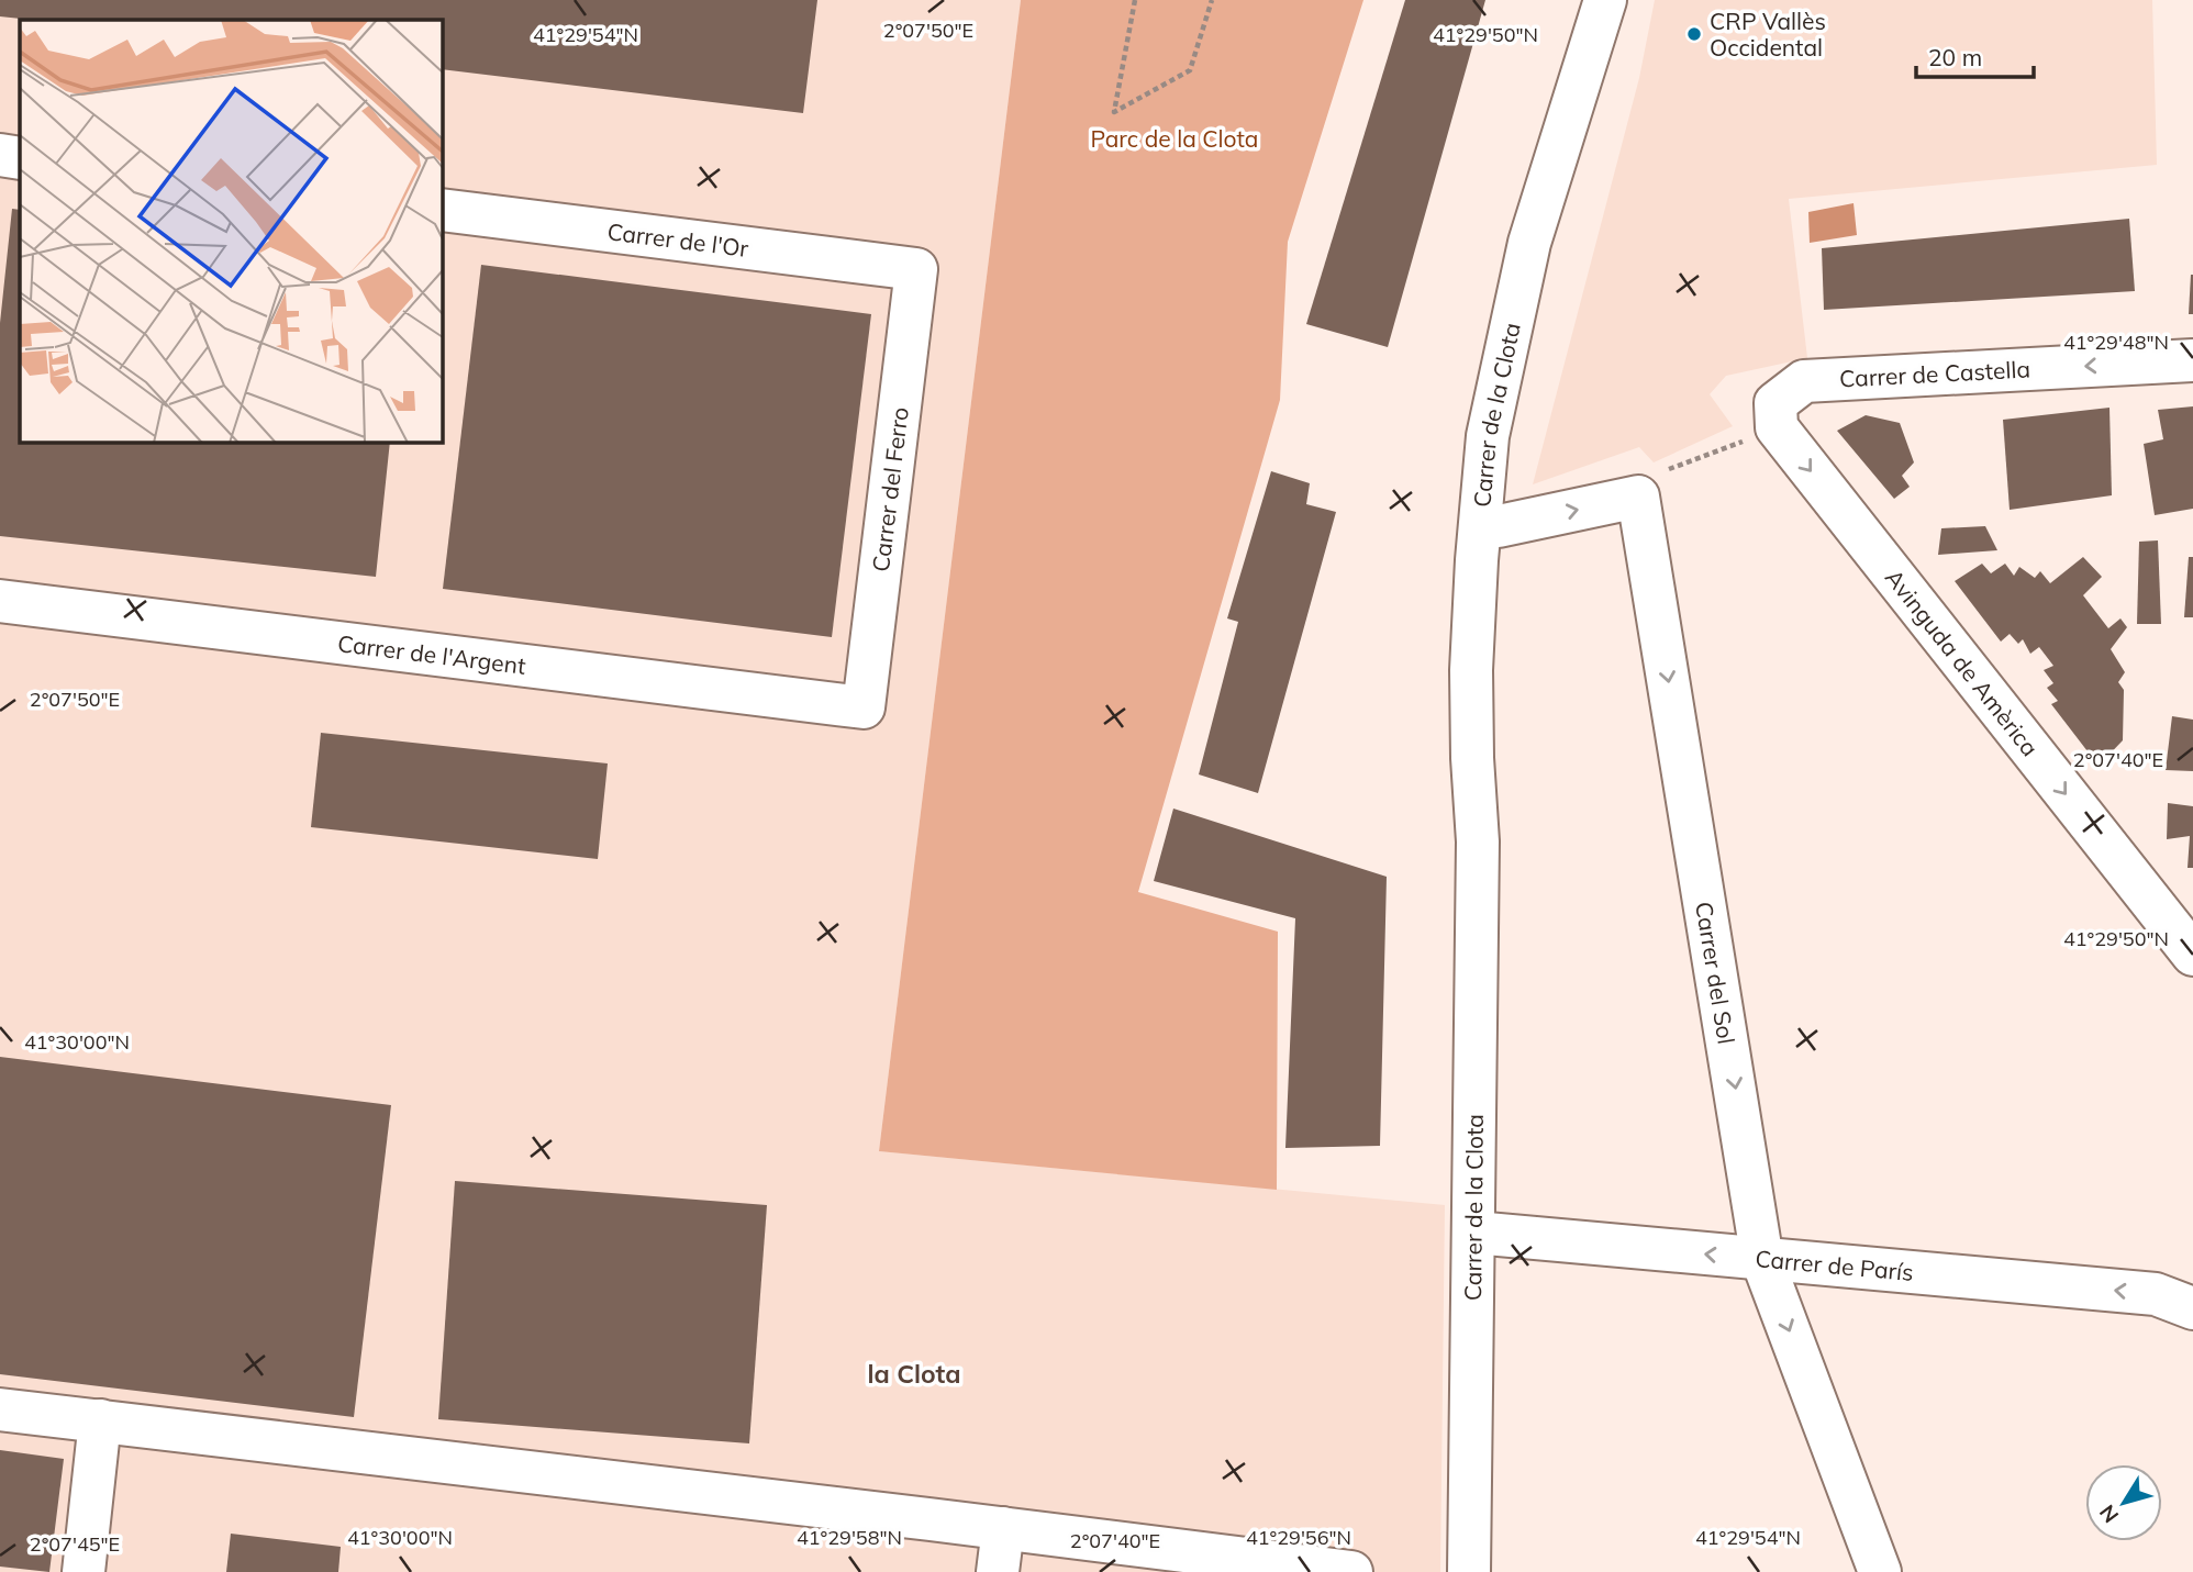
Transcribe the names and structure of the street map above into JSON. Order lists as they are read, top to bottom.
{
  "streets": {
    "street": [
      "Carrer de l'Or",
      "Carrer de Castella",
      "Carrer de la Clota",
      "Carrer del Ferro",
      "Carrer de l'Argent",
      "Avinguda de Amèrica",
      "Carrer del Sol",
      "Carrer de París"
    ]
  },
  "crossings": [
    ["Carrer de l'Or", "Carrer del Ferro"],
    ["Carrer de Castella", "Avinguda de Amèrica"],
    ["Carrer de la Clota", "Carrer del Sol"],
    ["Carrer de la Clota", "Carrer de París"],
    ["Carrer del Ferro", "Carrer de l'Argent"],
    ["Carrer del Sol", "Carrer de París"]
  ],
  "one_way": [
    "Carrer de Castella",
    "Avinguda de Amèrica",
    "Carrer del Sol",
    "Carrer de París"
  ],
  "districts": ["la Clota"],
  "parks": ["Parc de la Clota"],
  "places": ["CRP Vallès Occidental"],
  "scale_bar": "20 m",
  "north": "bottom left",
  "coordinates": [
    "2°07'50\"E",
    "41°29'54\"N",
    "41°29'50\"N",
    "41°29'48\"N",
    "2°07'40\"E",
    "41°30'00\"N",
    "41°29'58\"N",
    "41°29'56\"N",
    "2°07'45\"E"
  ]
}
